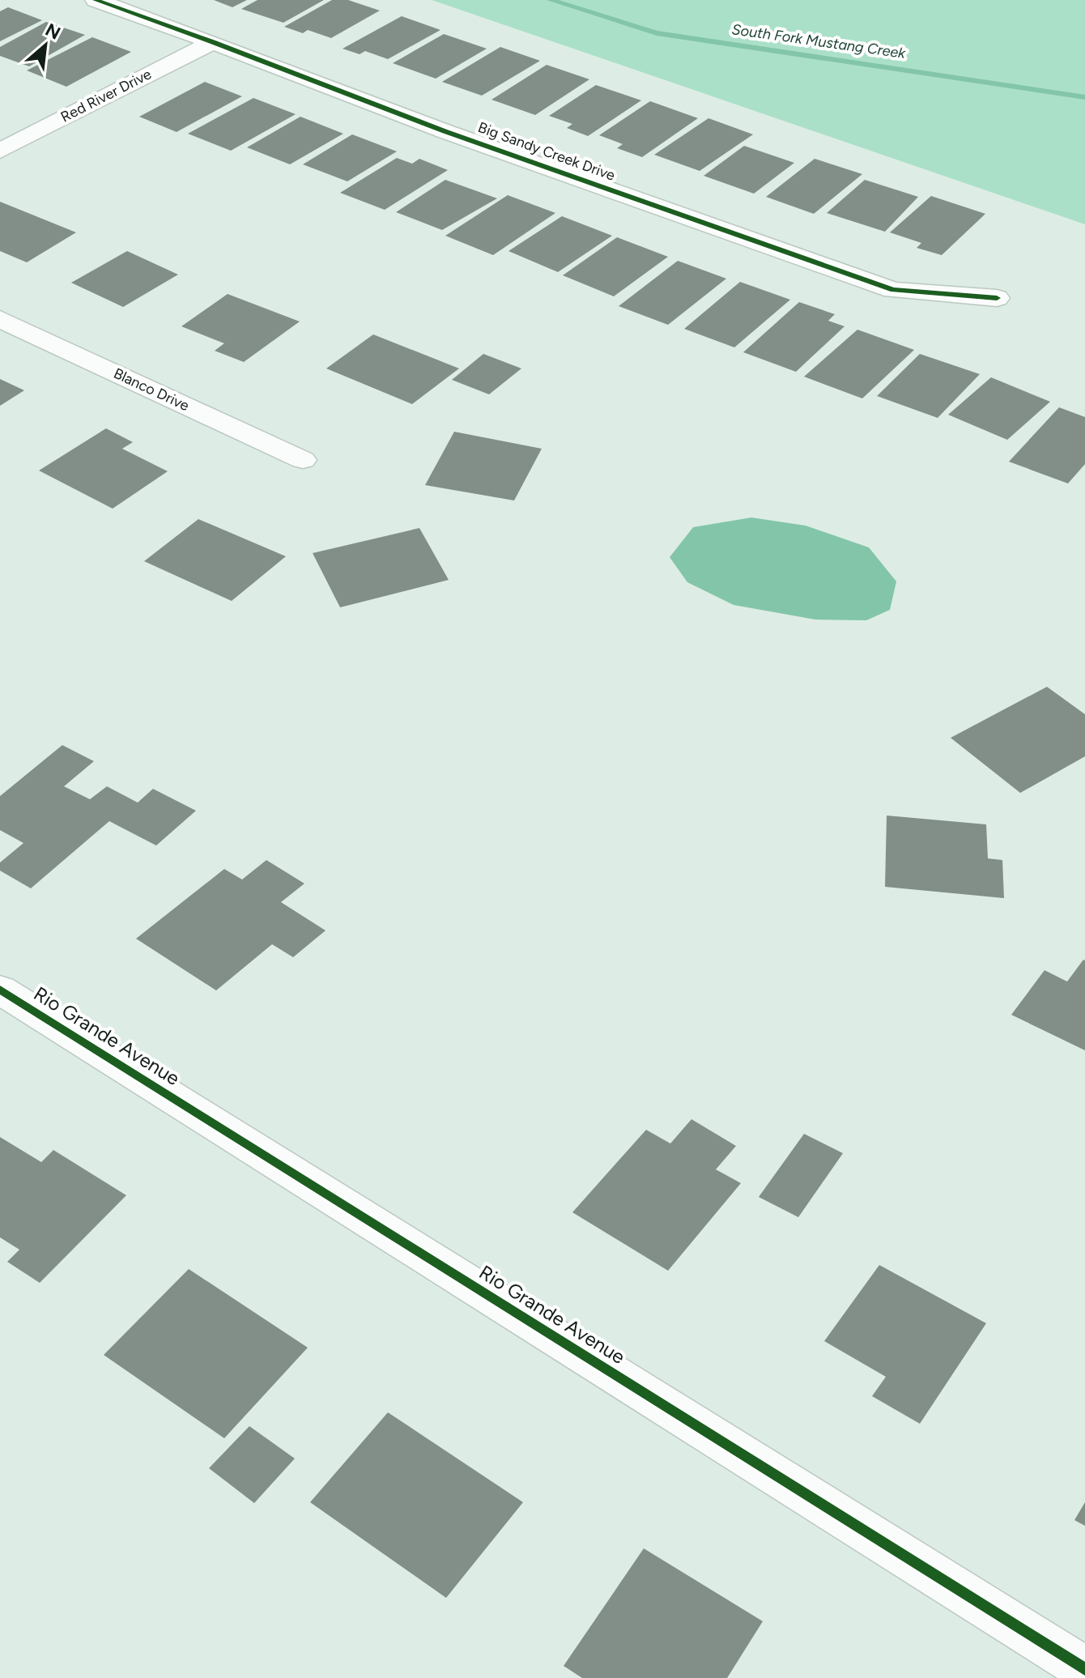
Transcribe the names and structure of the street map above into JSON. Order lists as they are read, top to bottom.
{
  "streets": {
    "street": [
      "Red River Drive",
      "Big Sandy Creek Drive",
      "Blanco Drive",
      "Rio Grande Avenue"
    ]
  },
  "crossings": [
    ["Red River Drive", "Big Sandy Creek Drive"]
  ],
  "water": ["South Fork Mustang Creek"],
  "north": "top right"
}
